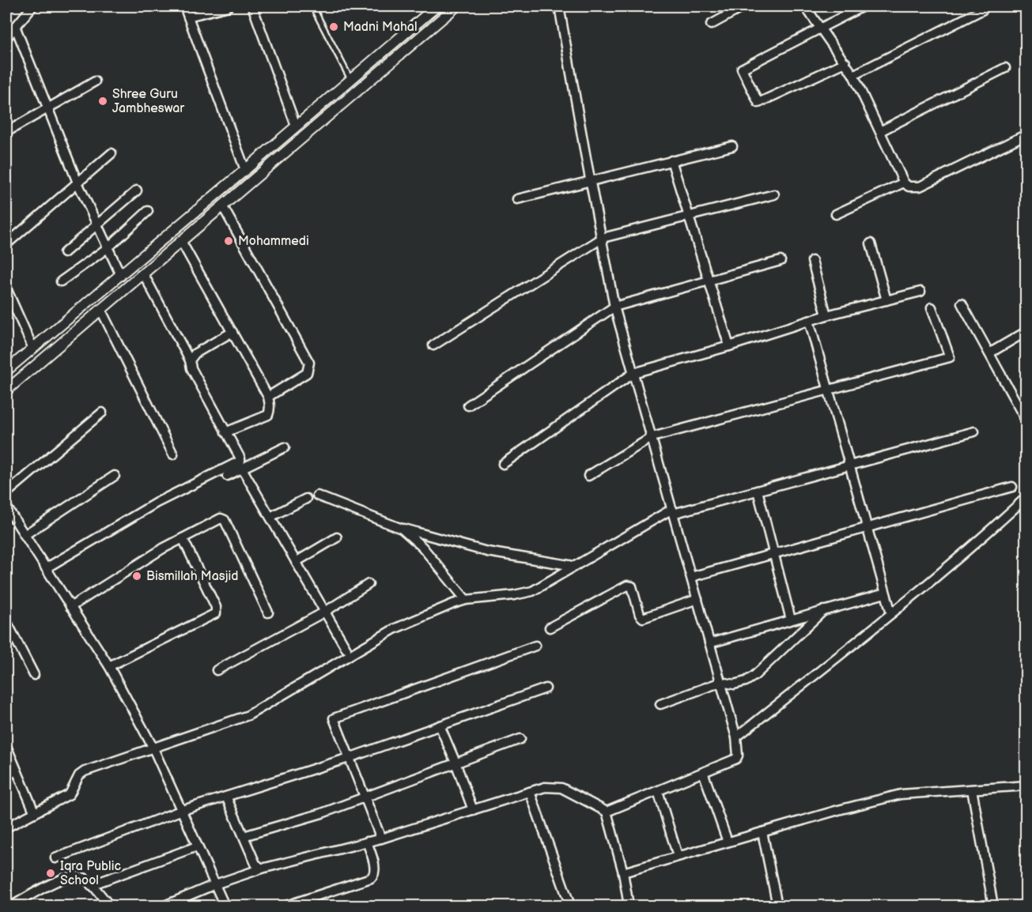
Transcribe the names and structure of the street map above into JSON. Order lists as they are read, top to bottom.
{
  "places": [
    "Madni Mahal",
    "Shree Guru Jambheswar",
    "Mohammedi",
    "Bismillah Masjid",
    "Iqra Public School"
  ]
}
